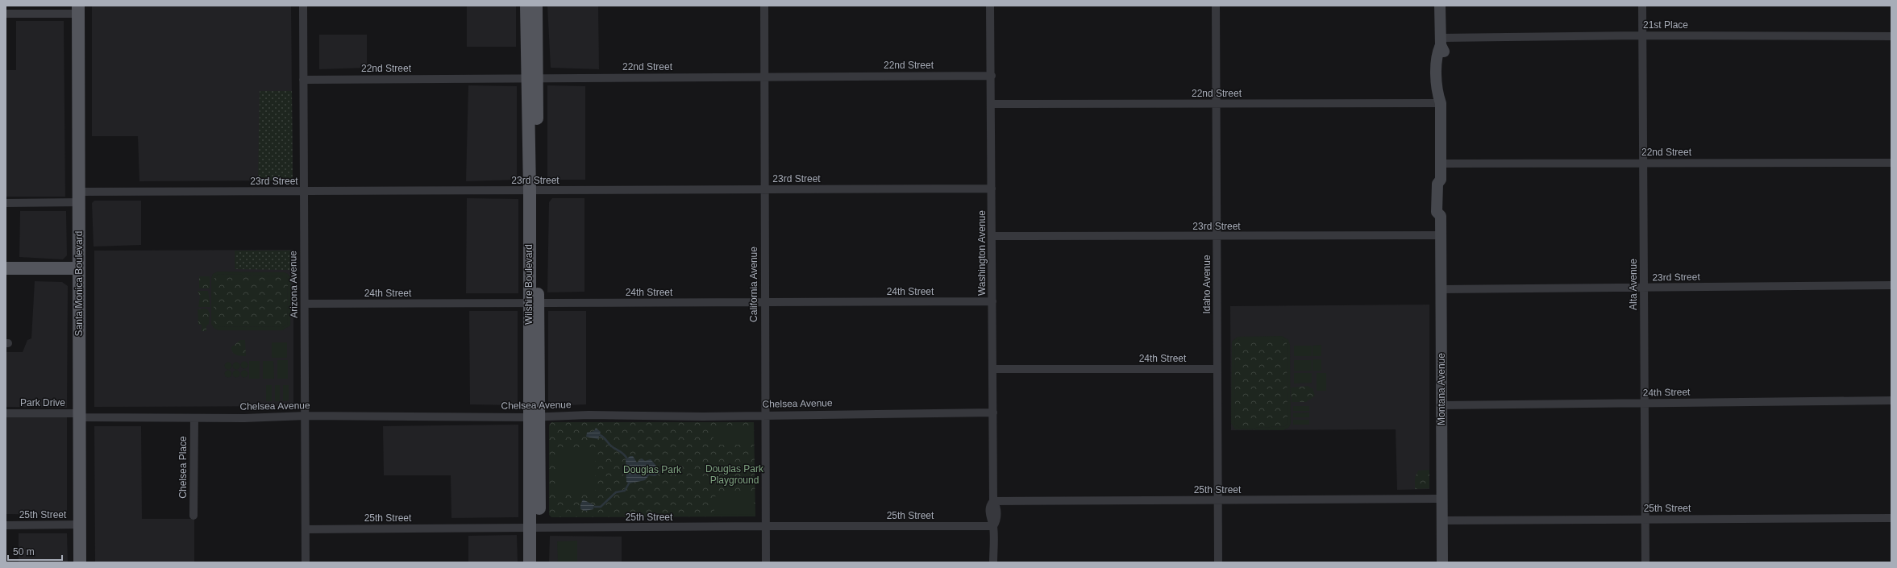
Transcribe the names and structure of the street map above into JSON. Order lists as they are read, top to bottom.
{
  "streets": {
    "main road": ["Santa Monica Boulevard", "Wilshire Boulevard"],
    "street": [
      "21st Place",
      "22nd Street",
      "23rd Street",
      "Washington Avenue",
      "Arizona Avenue",
      "California Avenue",
      "Idaho Avenue",
      "Alta Avenue",
      "24th Street",
      "Montana Avenue",
      "Park Drive",
      "Chelsea Avenue",
      "Chelsea Place",
      "25th Street"
    ]
  },
  "crossings": [
    ["21st Place", "Alta Avenue"],
    ["21st Place", "Montana Avenue"],
    ["22nd Street", "Washington Avenue"],
    ["22nd Street", "Arizona Avenue"],
    ["22nd Street", "Wilshire Boulevard"],
    ["22nd Street", "California Avenue"],
    ["22nd Street", "Idaho Avenue"],
    ["22nd Street", "Alta Avenue"],
    ["22nd Street", "Montana Avenue"],
    ["23rd Street", "Washington Avenue"],
    ["23rd Street", "Santa Monica Boulevard"],
    ["23rd Street", "Arizona Avenue"],
    ["23rd Street", "Wilshire Boulevard"],
    ["23rd Street", "California Avenue"],
    ["23rd Street", "Idaho Avenue"],
    ["23rd Street", "Alta Avenue"],
    ["23rd Street", "Montana Avenue"],
    ["Washington Avenue", "24th Street"],
    ["Washington Avenue", "Chelsea Avenue"],
    ["Washington Avenue", "25th Street"],
    ["Santa Monica Boulevard", "Park Drive"],
    ["Santa Monica Boulevard", "Chelsea Avenue"],
    ["Santa Monica Boulevard", "25th Street"],
    ["Arizona Avenue", "24th Street"],
    ["Arizona Avenue", "Chelsea Avenue"],
    ["Arizona Avenue", "25th Street"],
    ["Wilshire Boulevard", "24th Street"],
    ["Wilshire Boulevard", "Chelsea Avenue"],
    ["Wilshire Boulevard", "25th Street"],
    ["California Avenue", "24th Street"],
    ["California Avenue", "Chelsea Avenue"],
    ["California Avenue", "25th Street"],
    ["Idaho Avenue", "24th Street"],
    ["Idaho Avenue", "25th Street"],
    ["Alta Avenue", "24th Street"],
    ["Alta Avenue", "25th Street"],
    ["24th Street", "Montana Avenue"],
    ["Montana Avenue", "25th Street"],
    ["Park Drive", "Chelsea Avenue"],
    ["Chelsea Avenue", "Chelsea Place"]
  ],
  "parks": ["Douglas Park Playground", "Douglas Park"],
  "scale_bar": "50 m"
}
